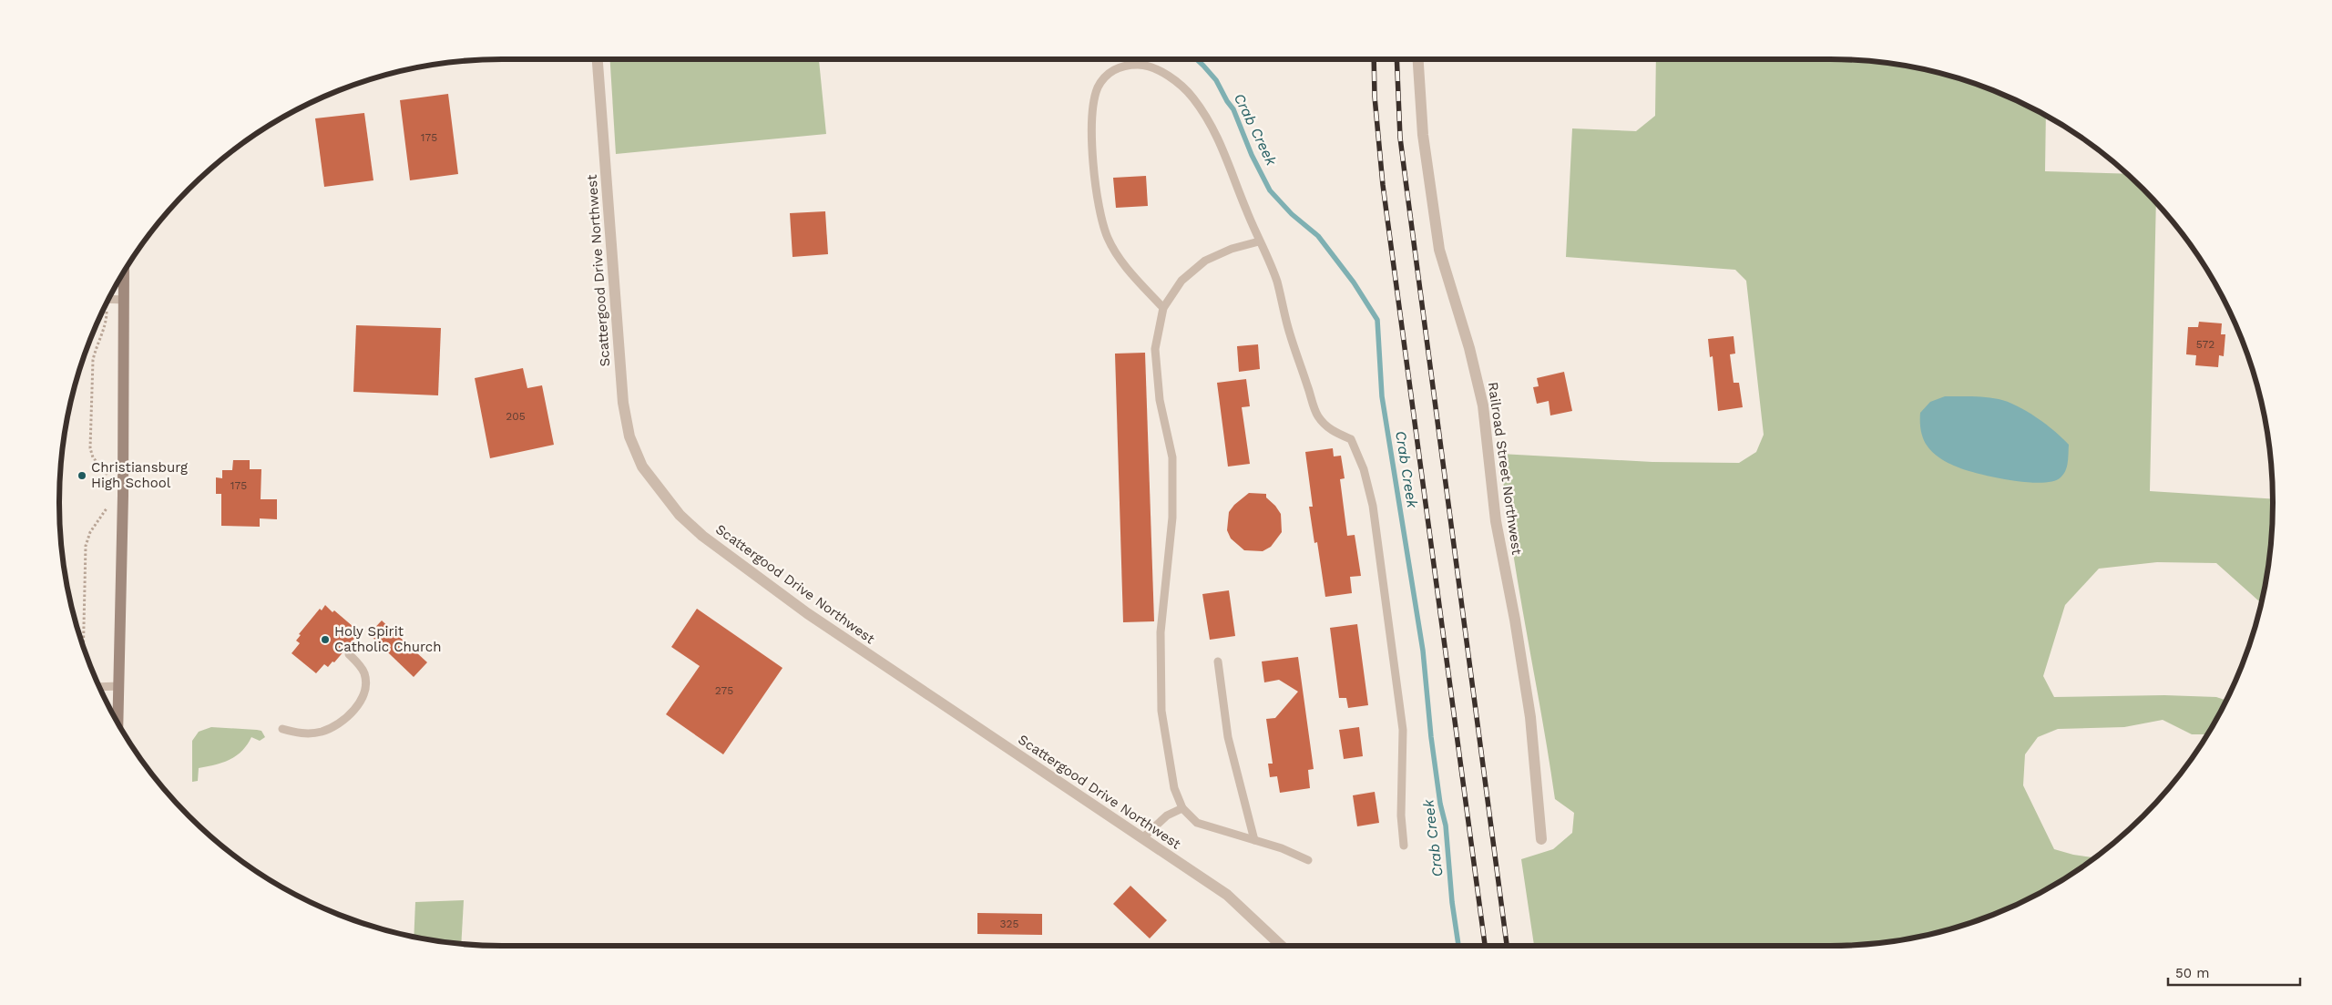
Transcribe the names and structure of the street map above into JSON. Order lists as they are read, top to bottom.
{
  "streets": {
    "street": ["Scattergood Drive Northwest", "Railroad Street Northwest"]
  },
  "water": ["Crab Creek"],
  "places": ["Christiansburg High School", "Holy Spirit Catholic Church"],
  "house_numbers": [
    "175",
    "572",
    "205",
    "175",
    "275",
    "325"
  ],
  "scale_bar": "50 m"
}
